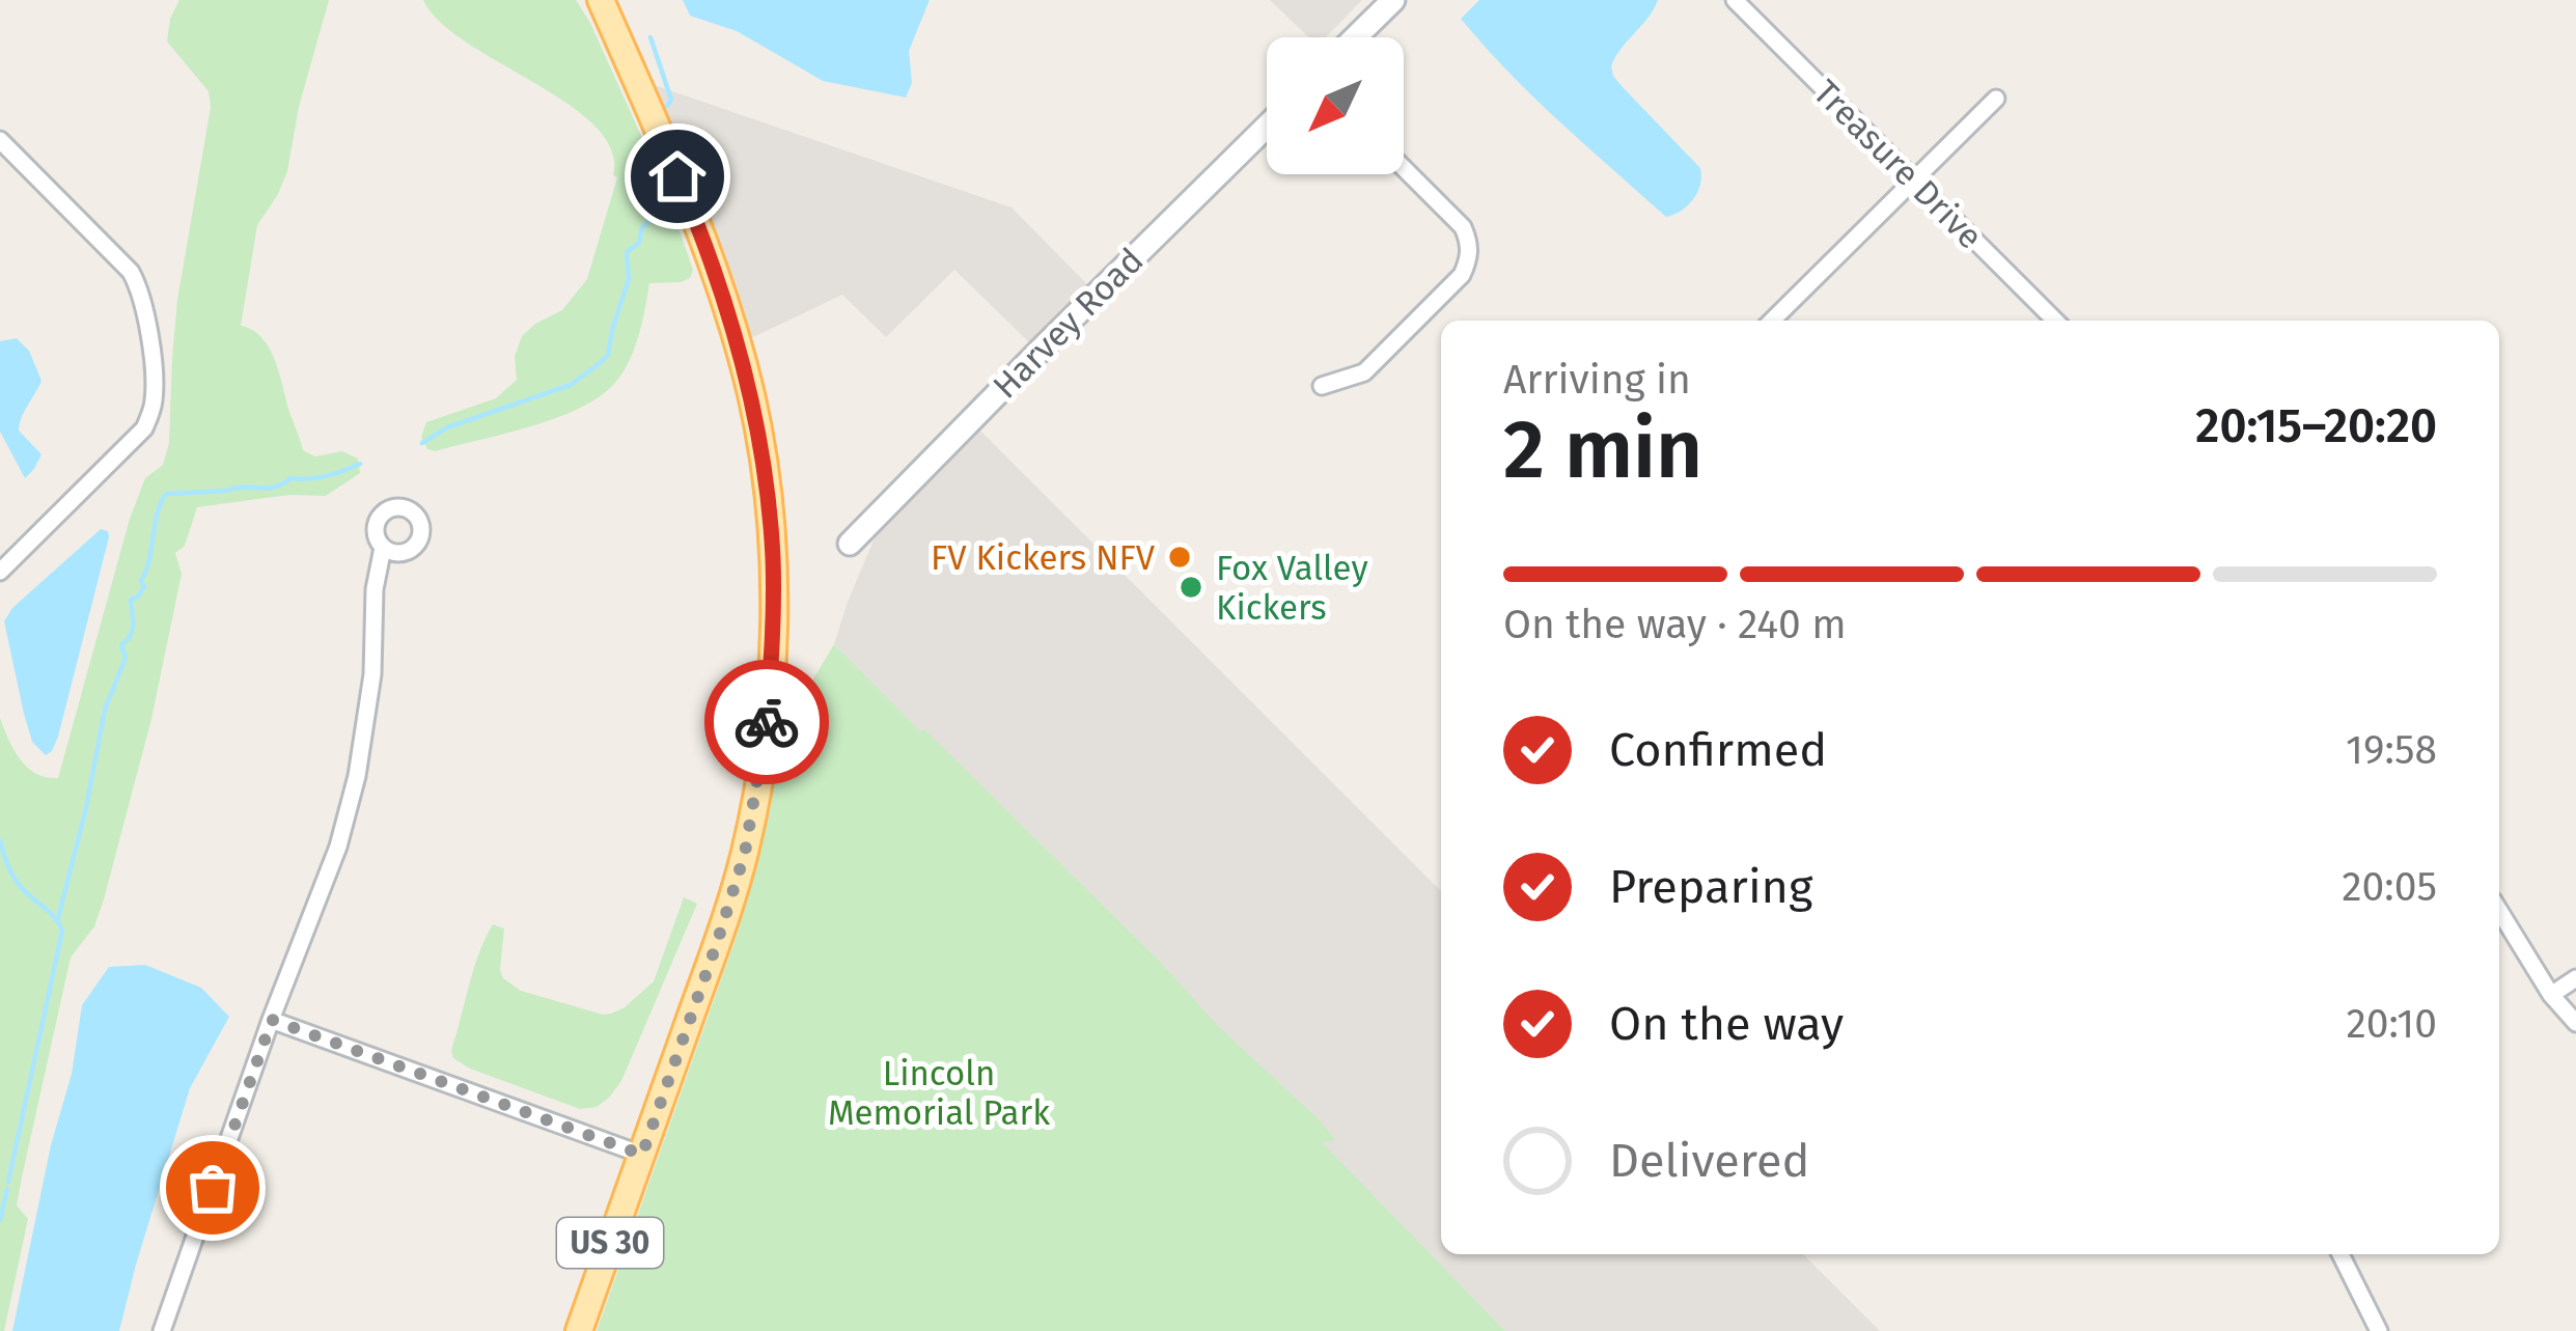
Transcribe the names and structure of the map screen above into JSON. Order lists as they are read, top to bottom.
{
  "streets": {
    "main road": ["US 30"],
    "street": ["Treasure Drive", "Harvey Road"]
  },
  "parks": ["Lincoln Memorial Park"],
  "places": ["FV Kickers NFV", "Fox Valley Kickers"],
  "north": "bottom left",
  "page": {
    "heading": ["2 min", "Arriving in", "20:15–20:20"],
    "bar": "On the way · 240 m",
    "list": [
      ["Confirmed", "19:58"],
      ["Preparing", "20:05"],
      ["On the way", "20:10"],
      "Delivered"
    ]
  }
}
